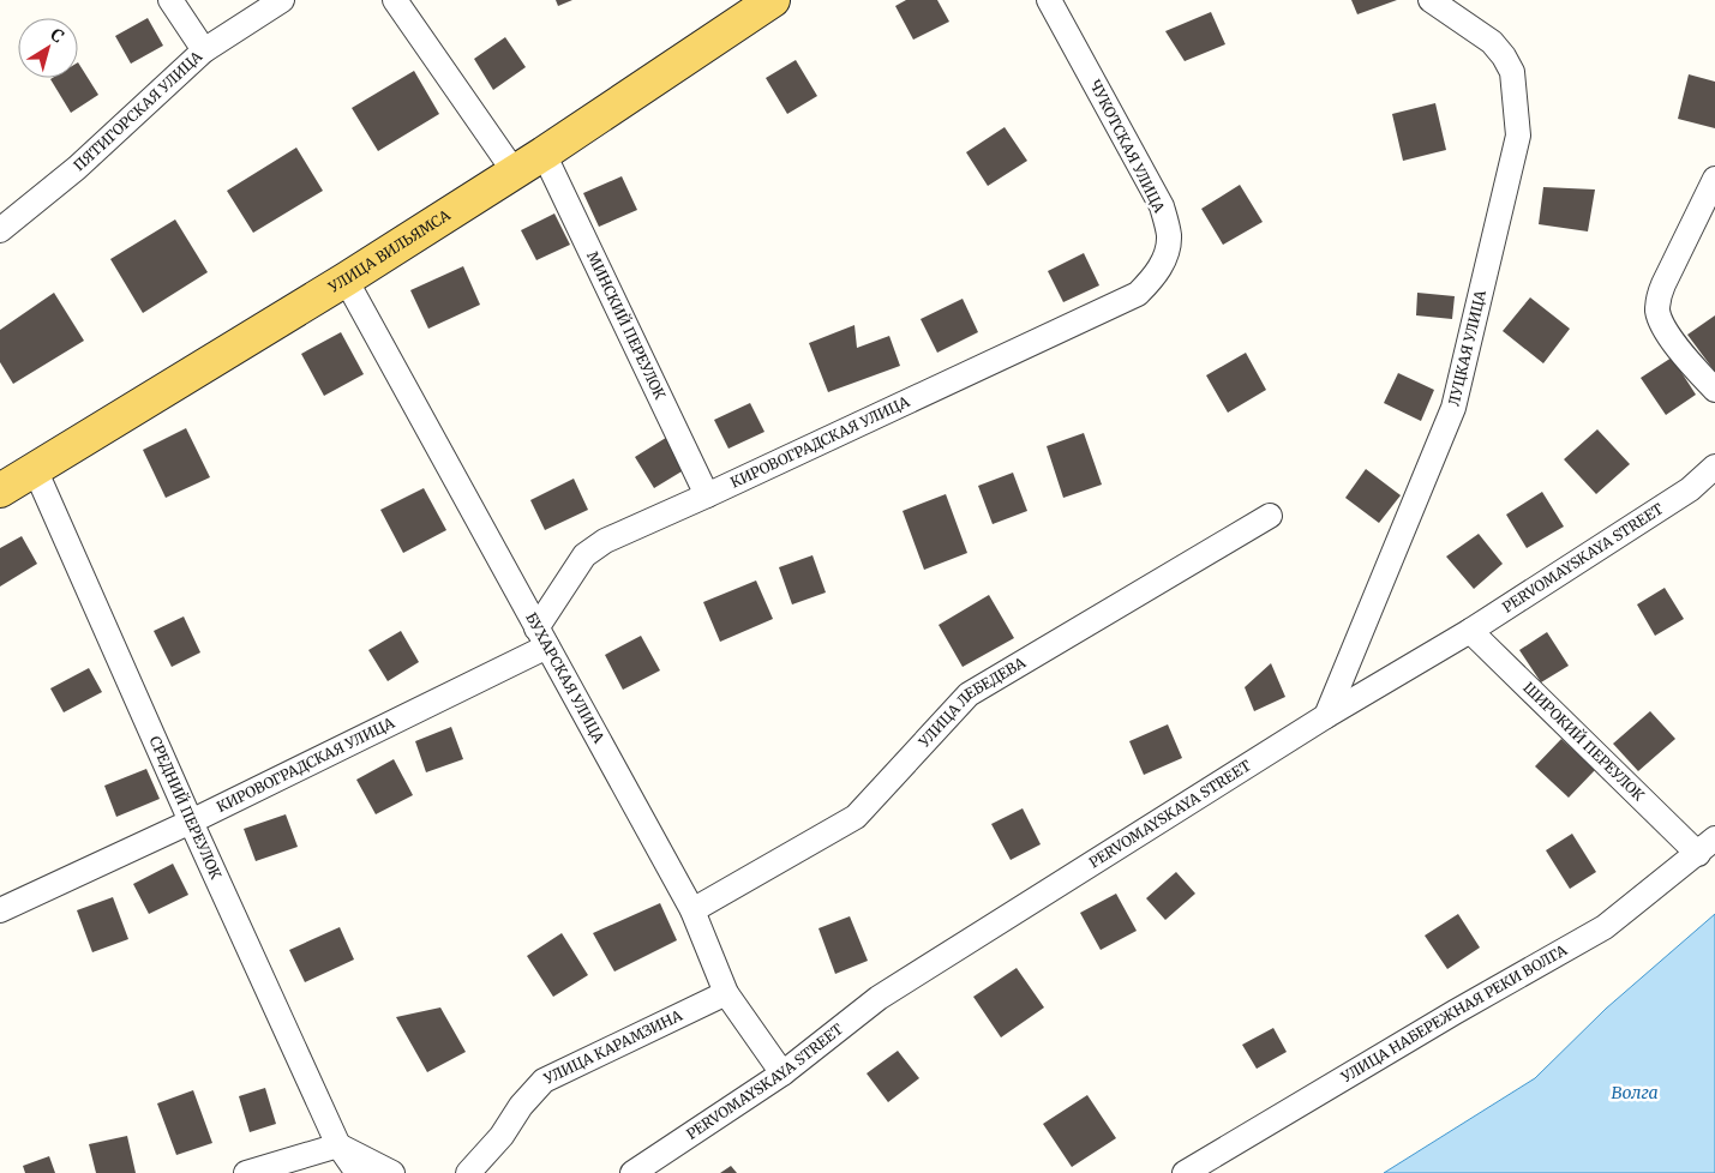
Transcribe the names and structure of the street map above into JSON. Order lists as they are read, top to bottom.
{
  "streets": {
    "main road": ["УЛИЦА ВИЛЬЯМСА"],
    "street": [
      "ПЯТИГОРСКАЯ УЛИЦА",
      "ЧУКОТСКАЯ УЛИЦА",
      "МИНСКИЙ ПЕРЕУЛОК",
      "ЛУЦКАЯ УЛИЦА",
      "КИРОВОГРАДСКАЯ УЛИЦА",
      "PERVOMAYSKAYA STREET",
      "БУХАРСКАЯ УЛИЦА",
      "УЛИЦА ЛЕБЕДЕВА",
      "ШИРОКИЙ ПЕРЕУЛОК",
      "СРЕДНИЙ ПЕРЕУЛОК",
      "УЛИЦА НАБЕРЕЖНАЯ РЕКИ ВОЛГА",
      "УЛИЦА КАРАМЗИНА"
    ]
  },
  "crossings": [
    ["ЧУКОТСКАЯ УЛИЦА", "КИРОВОГРАДСКАЯ УЛИЦА"],
    ["УЛИЦА ВИЛЬЯМСА", "МИНСКИЙ ПЕРЕУЛОК"],
    ["УЛИЦА ВИЛЬЯМСА", "БУХАРСКАЯ УЛИЦА"],
    ["УЛИЦА ВИЛЬЯМСА", "СРЕДНИЙ ПЕРЕУЛОК"],
    ["МИНСКИЙ ПЕРЕУЛОК", "КИРОВОГРАДСКАЯ УЛИЦА"],
    ["ЛУЦКАЯ УЛИЦА", "PERVOMAYSKAYA STREET"],
    ["КИРОВОГРАДСКАЯ УЛИЦА", "БУХАРСКАЯ УЛИЦА"],
    ["КИРОВОГРАДСКАЯ УЛИЦА", "СРЕДНИЙ ПЕРЕУЛОК"],
    ["PERVOMAYSKAYA STREET", "БУХАРСКАЯ УЛИЦА"],
    ["PERVOMAYSKAYA STREET", "ШИРОКИЙ ПЕРЕУЛОК"],
    ["БУХАРСКАЯ УЛИЦА", "УЛИЦА ЛЕБЕДЕВА"],
    ["БУХАРСКАЯ УЛИЦА", "УЛИЦА КАРАМЗИНА"],
    ["ШИРОКИЙ ПЕРЕУЛОК", "УЛИЦА НАБЕРЕЖНАЯ РЕКИ ВОЛГА"]
  ],
  "water": ["Волга"],
  "north": "top right"
}
